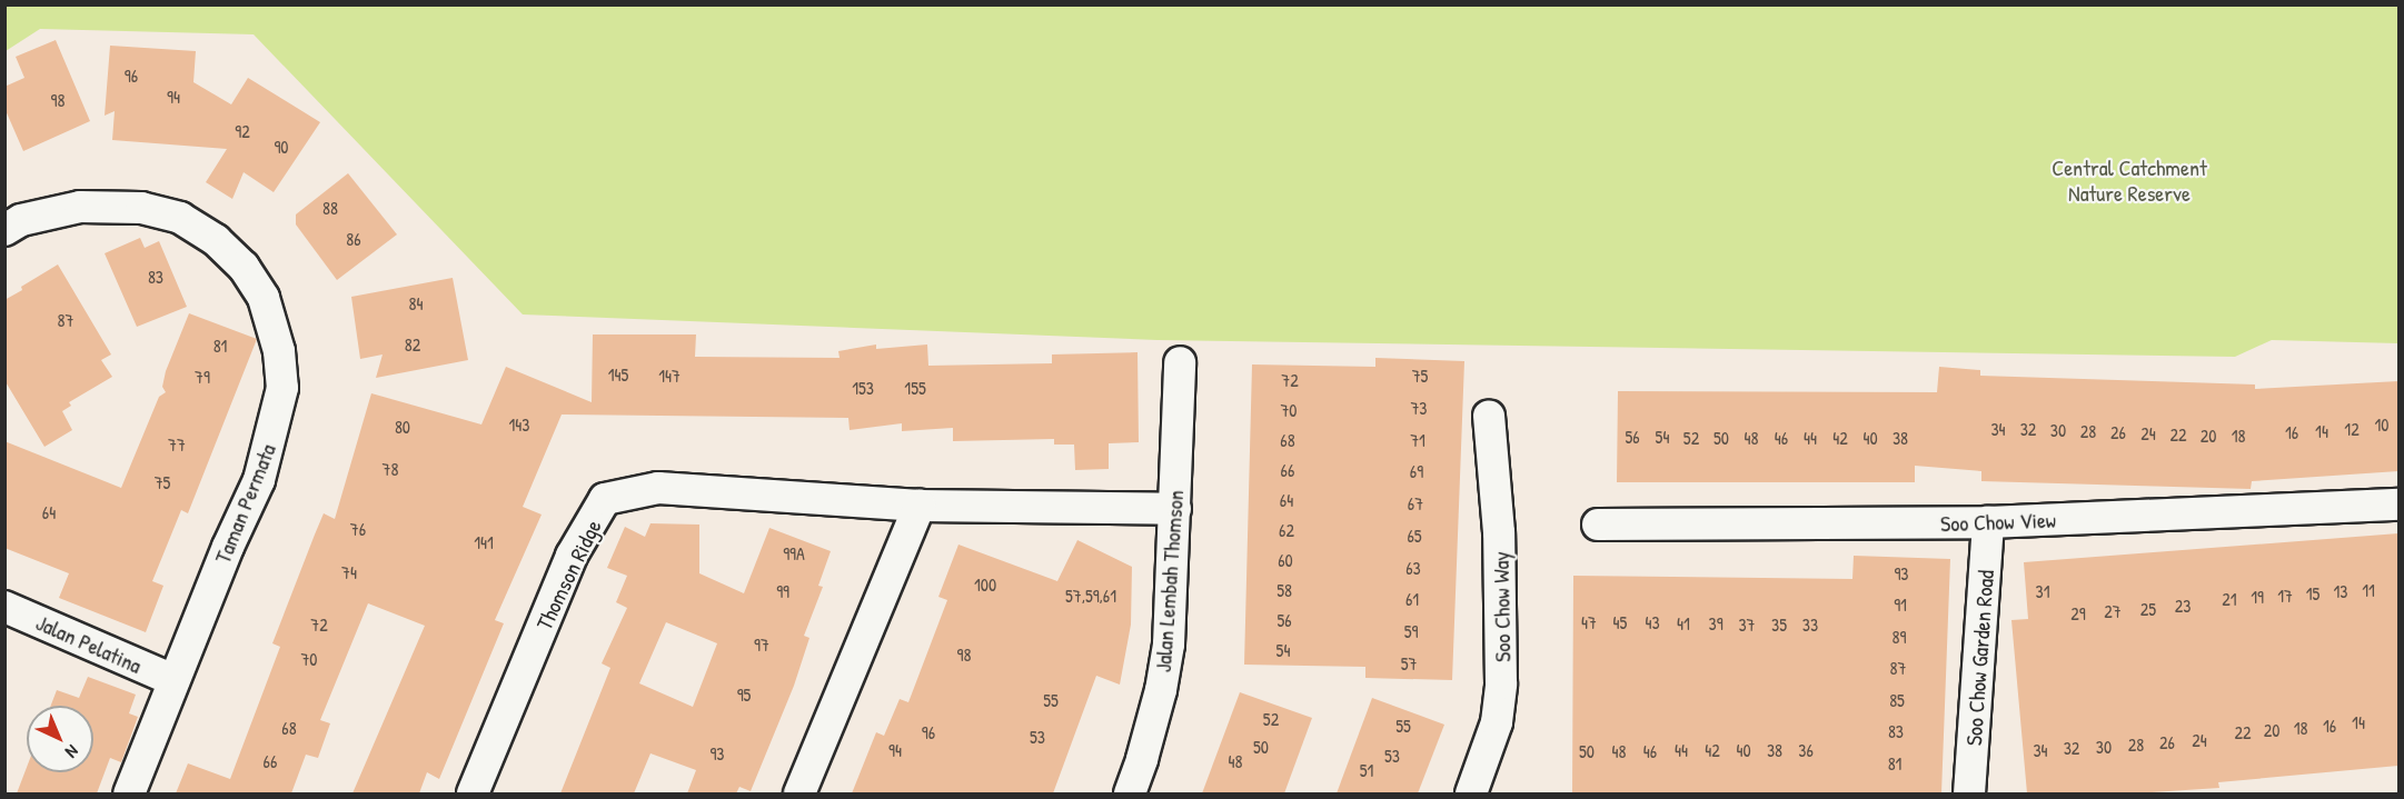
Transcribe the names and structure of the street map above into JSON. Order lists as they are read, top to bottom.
{
  "streets": {
    "street": [
      "Taman Permata",
      "Soo Chow View",
      "Thomson Ridge",
      "Jalan Lembah Thomson",
      "Soo Chow Way",
      "Jalan Pelatina",
      "Soo Chow Garden Road"
    ]
  },
  "crossings": [
    ["Taman Permata", "Jalan Pelatina"],
    ["Soo Chow View", "Soo Chow Garden Road"],
    ["Thomson Ridge", "Jalan Lembah Thomson"]
  ],
  "parks": ["Central Catchment Nature Reserve"],
  "house_numbers": [
    "96",
    "94",
    "98",
    "92",
    "90",
    "88",
    "86",
    "83",
    "84",
    "87",
    "82",
    "81",
    "145",
    "147",
    "75",
    "79",
    "72",
    "153",
    "155",
    "73",
    "70",
    "143",
    "10",
    "80",
    "34",
    "32",
    "12",
    "30",
    "28",
    "14",
    "26",
    "16",
    "24",
    "22",
    "20",
    "18",
    "56",
    "54",
    "52",
    "50",
    "48",
    "46",
    "44",
    "42",
    "40",
    "38",
    "68",
    "71",
    "77",
    "78",
    "66",
    "69",
    "75",
    "64",
    "67",
    "64",
    "76",
    "62",
    "65",
    "141",
    "99A",
    "60",
    "63",
    "74",
    "93",
    "100",
    "58",
    "11",
    "99",
    "31",
    "13",
    "15",
    "57,59,61",
    "17",
    "19",
    "61",
    "21",
    "91",
    "23",
    "25",
    "27",
    "29",
    "56",
    "47",
    "45",
    "43",
    "41",
    "39",
    "72",
    "37",
    "35",
    "33",
    "59",
    "89",
    "97",
    "54",
    "98",
    "70",
    "57",
    "87",
    "95",
    "55",
    "85",
    "52",
    "14",
    "55",
    "16",
    "68",
    "18",
    "20",
    "83",
    "96",
    "22",
    "53",
    "24",
    "26",
    "28",
    "50",
    "30",
    "32",
    "94",
    "44",
    "42",
    "40",
    "38",
    "36",
    "34",
    "50",
    "48",
    "46",
    "93",
    "53",
    "66",
    "48",
    "81",
    "51"
  ],
  "north": "bottom right"
}
